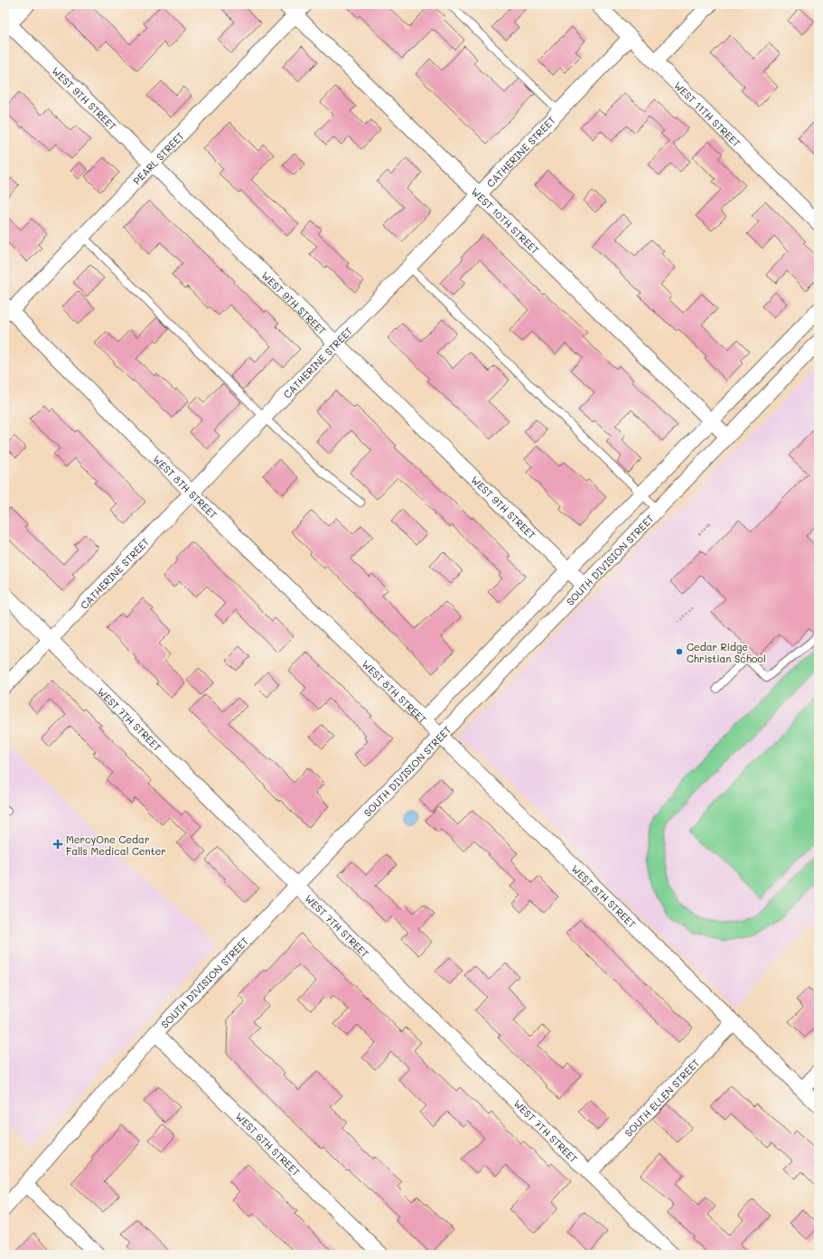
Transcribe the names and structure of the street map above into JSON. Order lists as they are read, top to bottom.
{
  "streets": {
    "street": [
      "WEST 9TH STREET",
      "WEST 11TH STREET",
      "CATHERINE STREET",
      "PEARL STREET",
      "WEST 10TH STREET",
      "WEST 8TH STREET",
      "SOUTH DIVISION STREET",
      "WEST 7TH STREET",
      "SOUTH ELLEN STREET",
      "WEST 6TH STREET"
    ]
  },
  "crossings": [
    ["WEST 9TH STREET", "CATHERINE STREET"],
    ["WEST 9TH STREET", "PEARL STREET"],
    ["WEST 9TH STREET", "SOUTH DIVISION STREET"],
    ["WEST 11TH STREET", "CATHERINE STREET"],
    ["CATHERINE STREET", "WEST 10TH STREET"],
    ["CATHERINE STREET", "WEST 8TH STREET"],
    ["CATHERINE STREET", "WEST 7TH STREET"],
    ["PEARL STREET", "WEST 10TH STREET"],
    ["PEARL STREET", "WEST 8TH STREET"],
    ["WEST 10TH STREET", "SOUTH DIVISION STREET"],
    ["WEST 8TH STREET", "SOUTH DIVISION STREET"],
    ["WEST 8TH STREET", "SOUTH ELLEN STREET"],
    ["SOUTH DIVISION STREET", "WEST 7TH STREET"],
    ["SOUTH DIVISION STREET", "WEST 6TH STREET"],
    ["WEST 7TH STREET", "SOUTH ELLEN STREET"]
  ],
  "places": {
    "other": ["Cedar Ridge Christian School"],
    "health": ["MercyOne Cedar Falls Medical Center"]
  }
}
